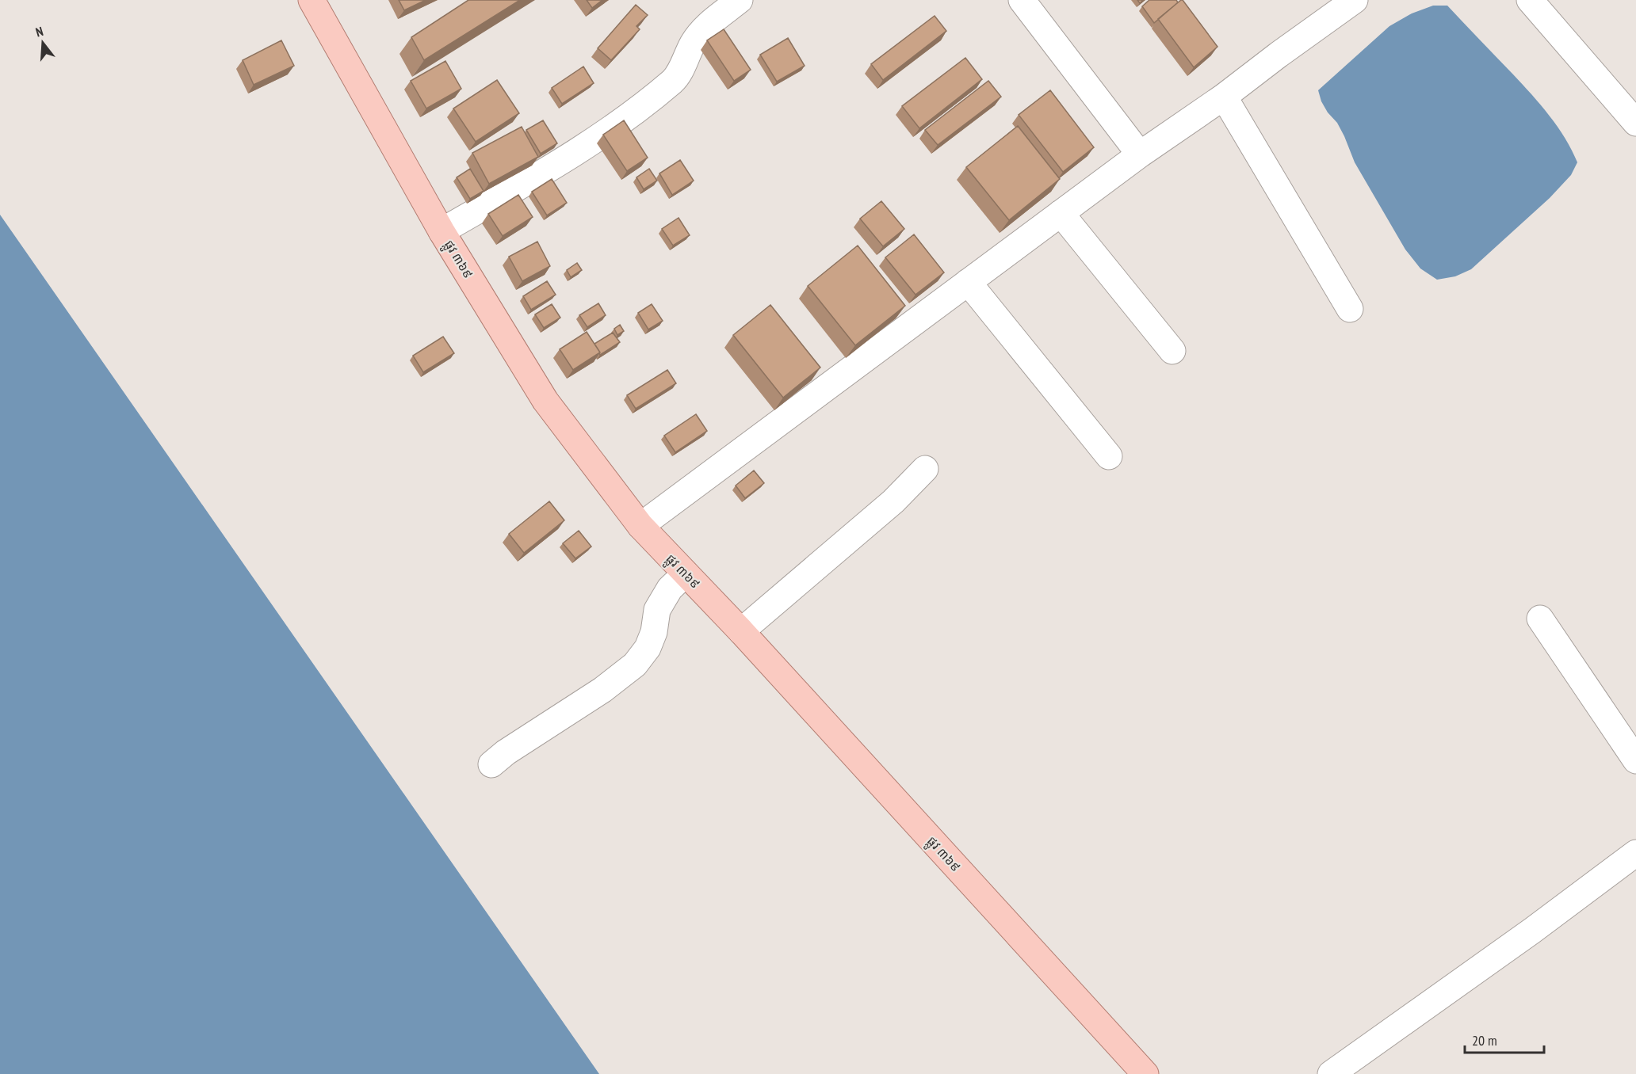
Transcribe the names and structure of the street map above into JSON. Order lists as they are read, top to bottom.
{
  "streets": {
    "main road": ["ផ្លូវ ៣៦៩"]
  },
  "scale_bar": "20 m",
  "north": "top"
}
